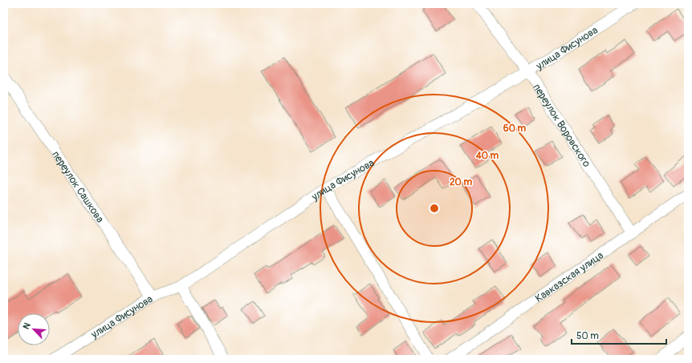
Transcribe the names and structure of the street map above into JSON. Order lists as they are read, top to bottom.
{
  "streets": {
    "street": [
      "улица Фисунова",
      "переулок Воровского",
      "переулок Сашкова",
      "Кавказская улица"
    ]
  },
  "crossings": [
    ["улица Фисунова", "переулок Воровского"],
    ["улица Фисунова", "переулок Сашкова"],
    ["переулок Воровского", "Кавказская улица"]
  ],
  "scale_bar": "50 m",
  "north": "top left",
  "rings": ["60 m", "40 m", "20 m"]
}
